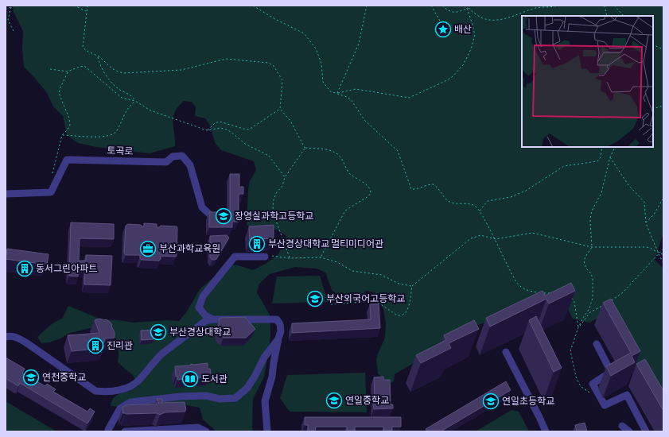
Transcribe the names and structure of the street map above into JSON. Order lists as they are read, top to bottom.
{
  "streets": {
    "street": ["토곡로"]
  },
  "places": {
    "place": ["배산"],
    "school or university": [
      "장영실과학고등학교",
      "부산외국어고등학교",
      "부산경상대학교",
      "연천중학교",
      "연일중학교",
      "연일초등학교"
    ],
    "building": ["부산경상대학교 멀티미디어관", "동서그린아파트", "진리관"],
    "office": ["부산과학교육원"],
    "library": ["도서관"]
  }
}
